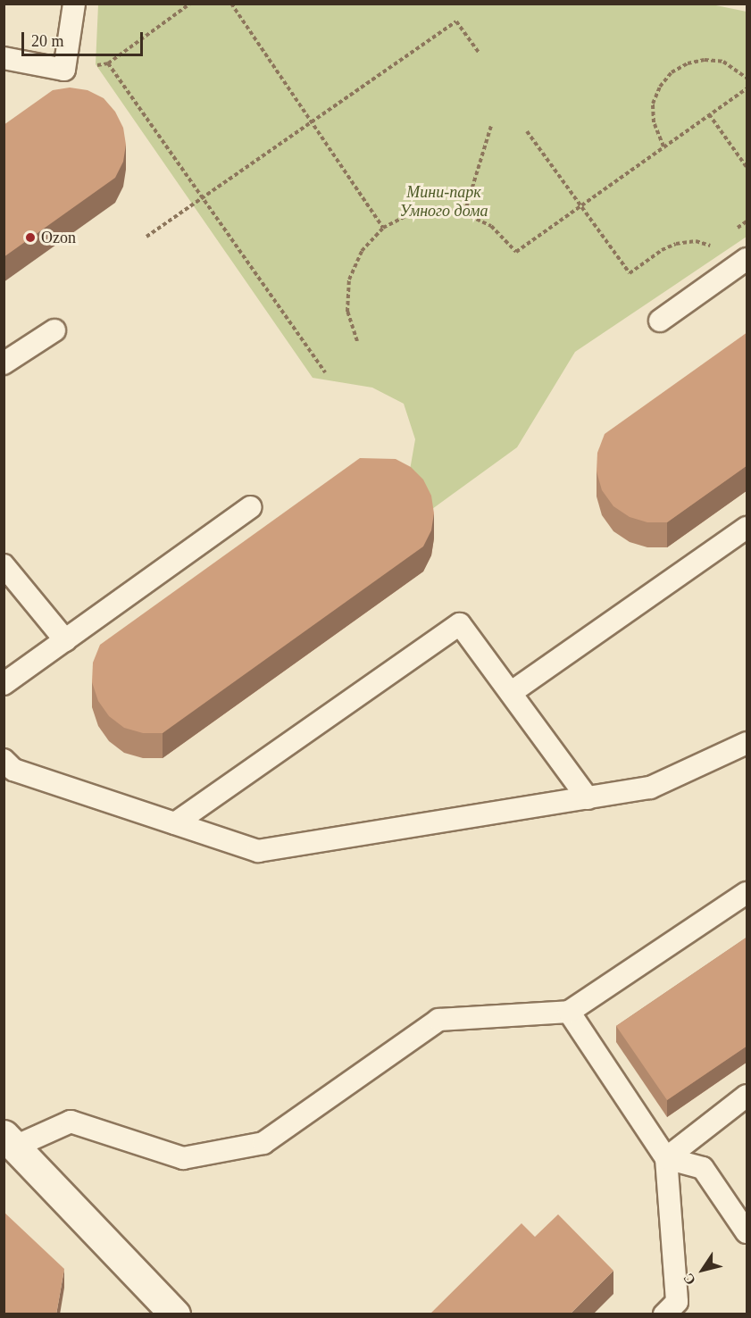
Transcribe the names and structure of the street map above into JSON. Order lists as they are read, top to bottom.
{
  "parks": ["Мини-парк Умного дома"],
  "places": ["Ozon"],
  "scale_bar": "20 m",
  "north": "bottom left"
}
